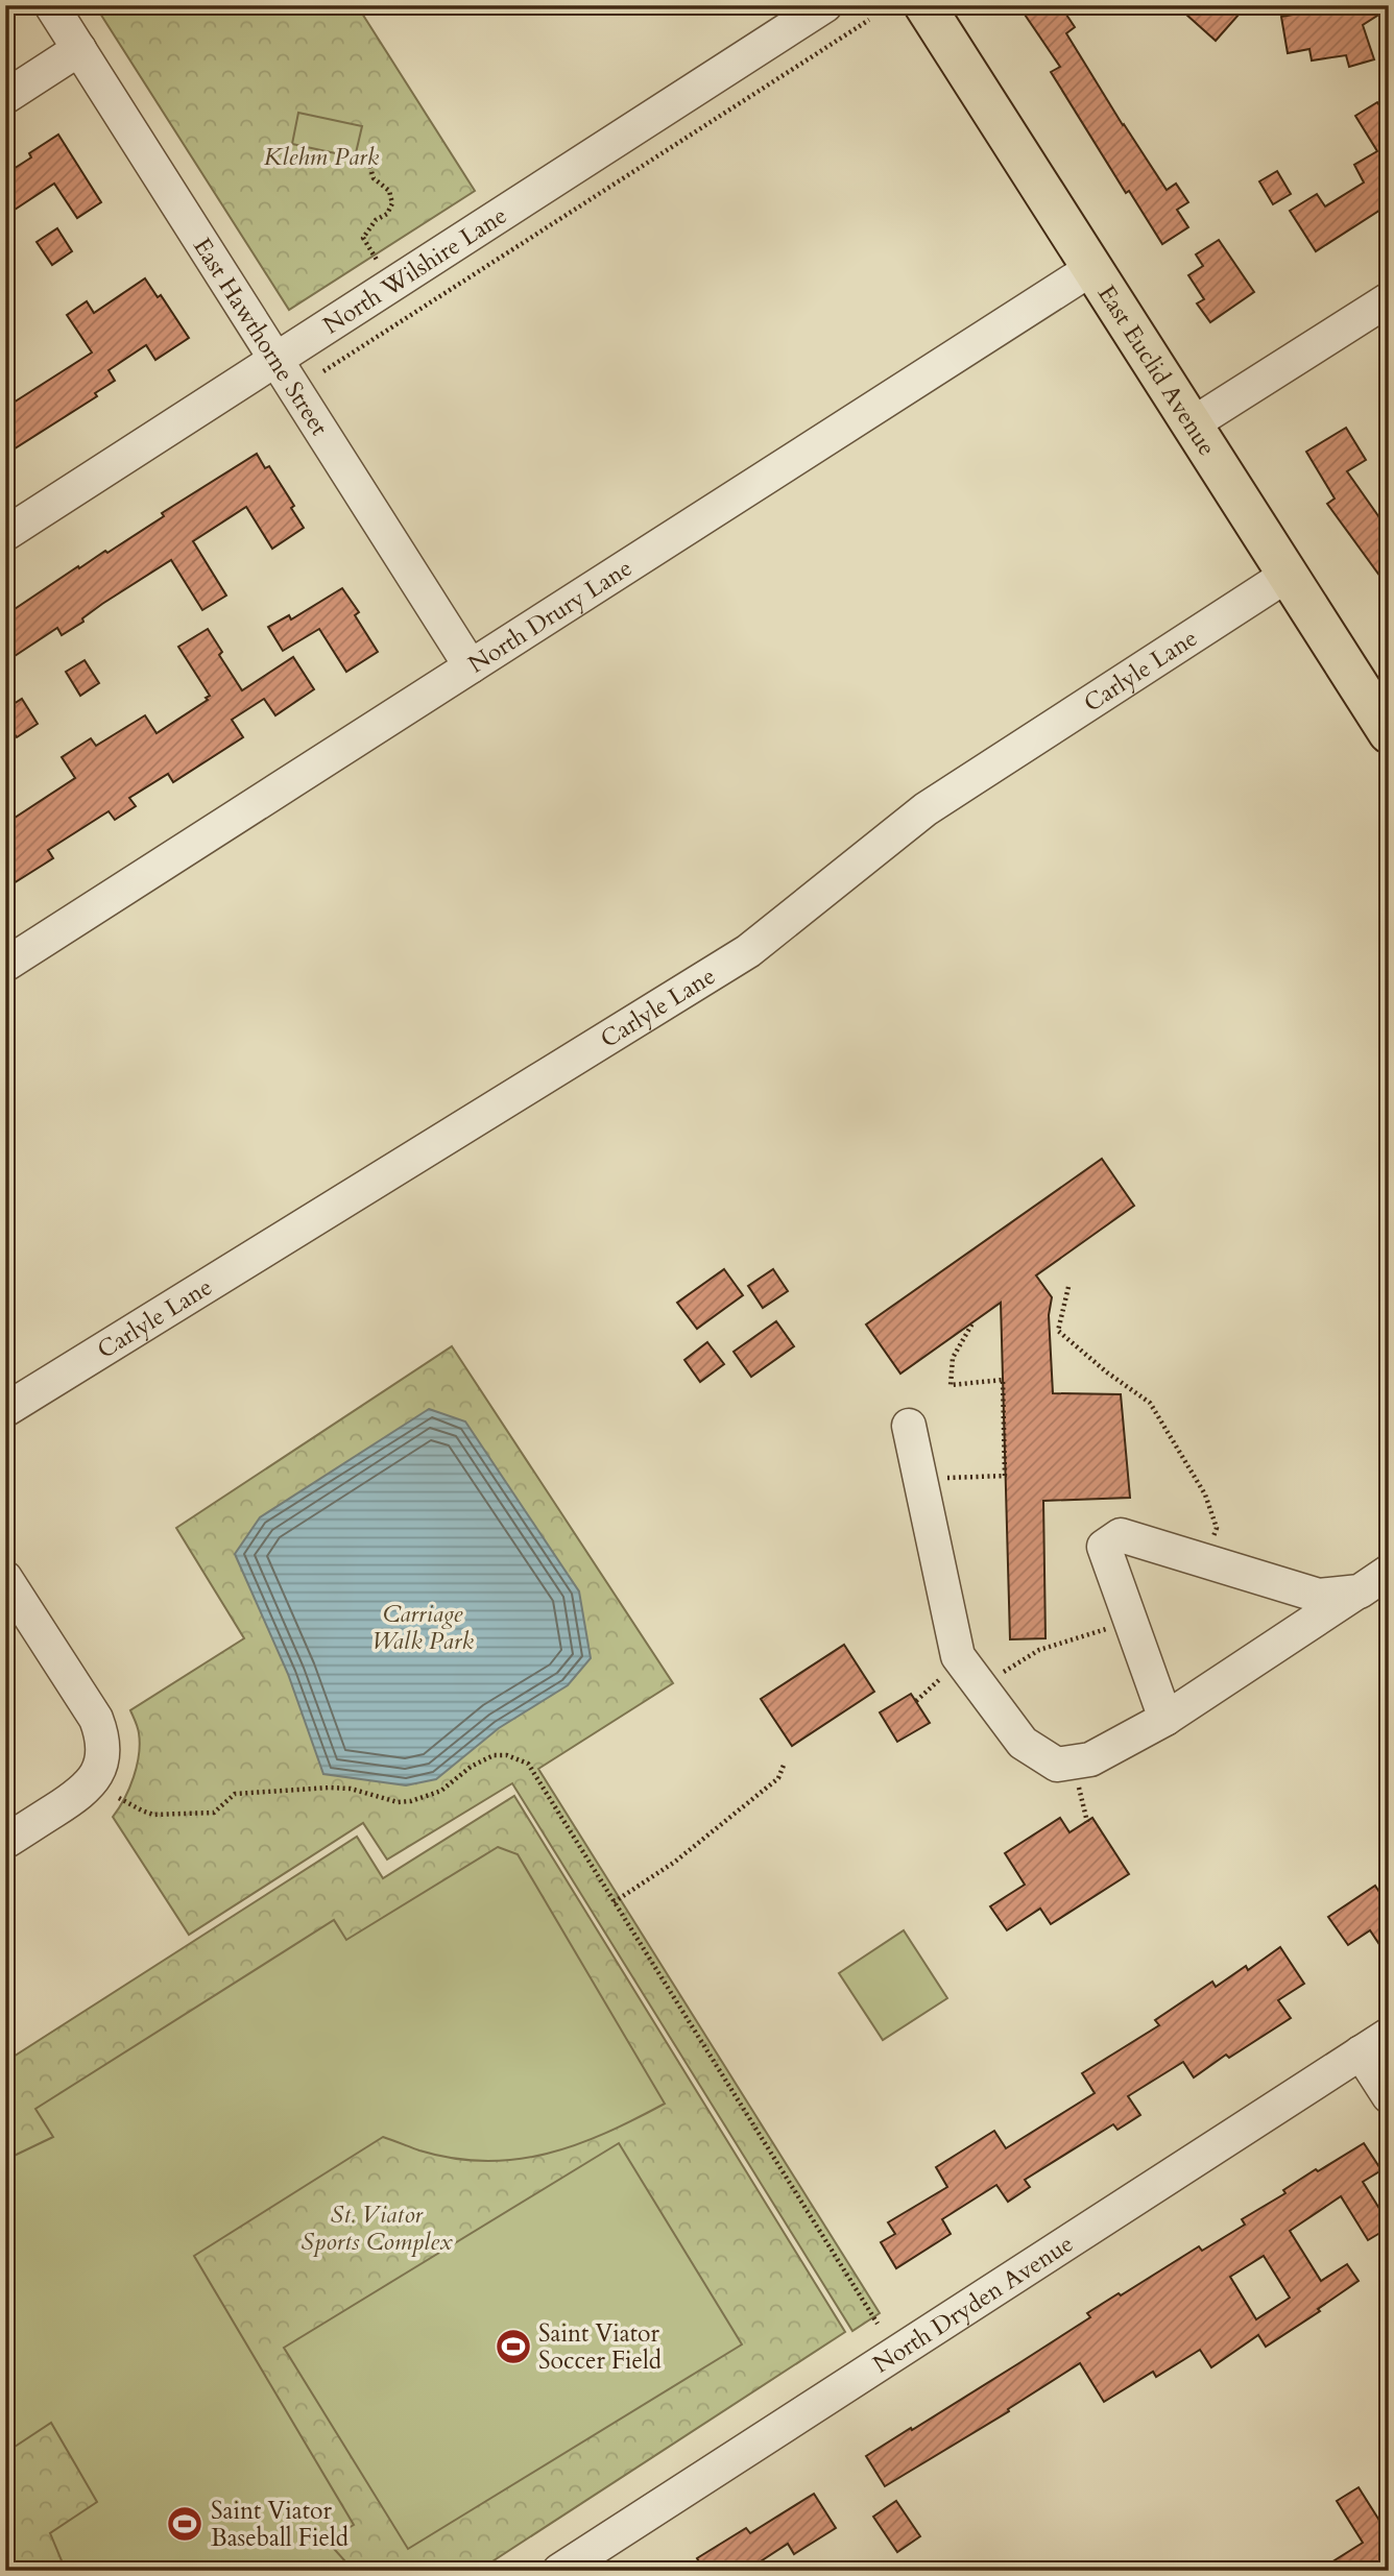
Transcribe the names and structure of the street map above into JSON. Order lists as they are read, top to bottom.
{
  "streets": {
    "main road": ["East Euclid Avenue"],
    "street": [
      "North Wilshire Lane",
      "East Hawthorne Street",
      "North Drury Lane",
      "Carlyle Lane",
      "North Dryden Avenue"
    ]
  },
  "crossings": [
    ["North Wilshire Lane", "East Hawthorne Street"],
    ["East Hawthorne Street", "North Drury Lane"],
    ["East Euclid Avenue", "North Drury Lane"],
    ["East Euclid Avenue", "Carlyle Lane"]
  ],
  "parks": ["Klehm Park", "Carriage Walk Park", "St. Viator Sports Complex"],
  "places": {
    "sports": ["Saint Viator Soccer Field", "Saint Viator Baseball Field"]
  }
}
